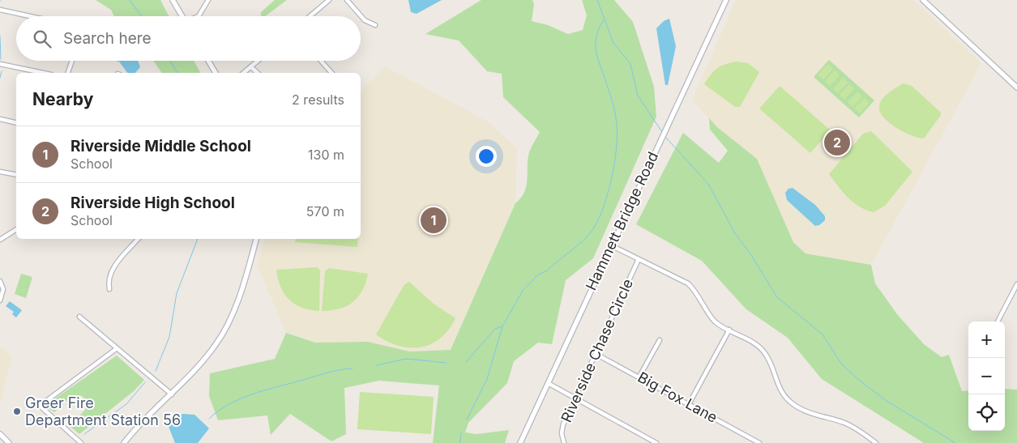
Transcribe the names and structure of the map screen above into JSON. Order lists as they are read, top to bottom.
{
  "streets": {
    "street": ["Hammett Bridge Road", "Riverside Chase Circle", "Big Fox Lane"]
  },
  "crossings": [
    ["Riverside Chase Circle", "Big Fox Lane"]
  ],
  "places": ["Greer Fire Department Station 56"],
  "page": {
    "search": "Search here",
    "heading": ["Nearby", "2 results"],
    "list": [
      {
        "mark": "1",
        "name": "Riverside Middle School",
        "note": "School",
        "value": "130 m"
      },
      {
        "mark": "2",
        "name": "Riverside High School",
        "note": "School",
        "value": "570 m"
      }
    ],
    "pins": ["2", "1"],
    "map_buttons": ["+", "−"]
  }
}
